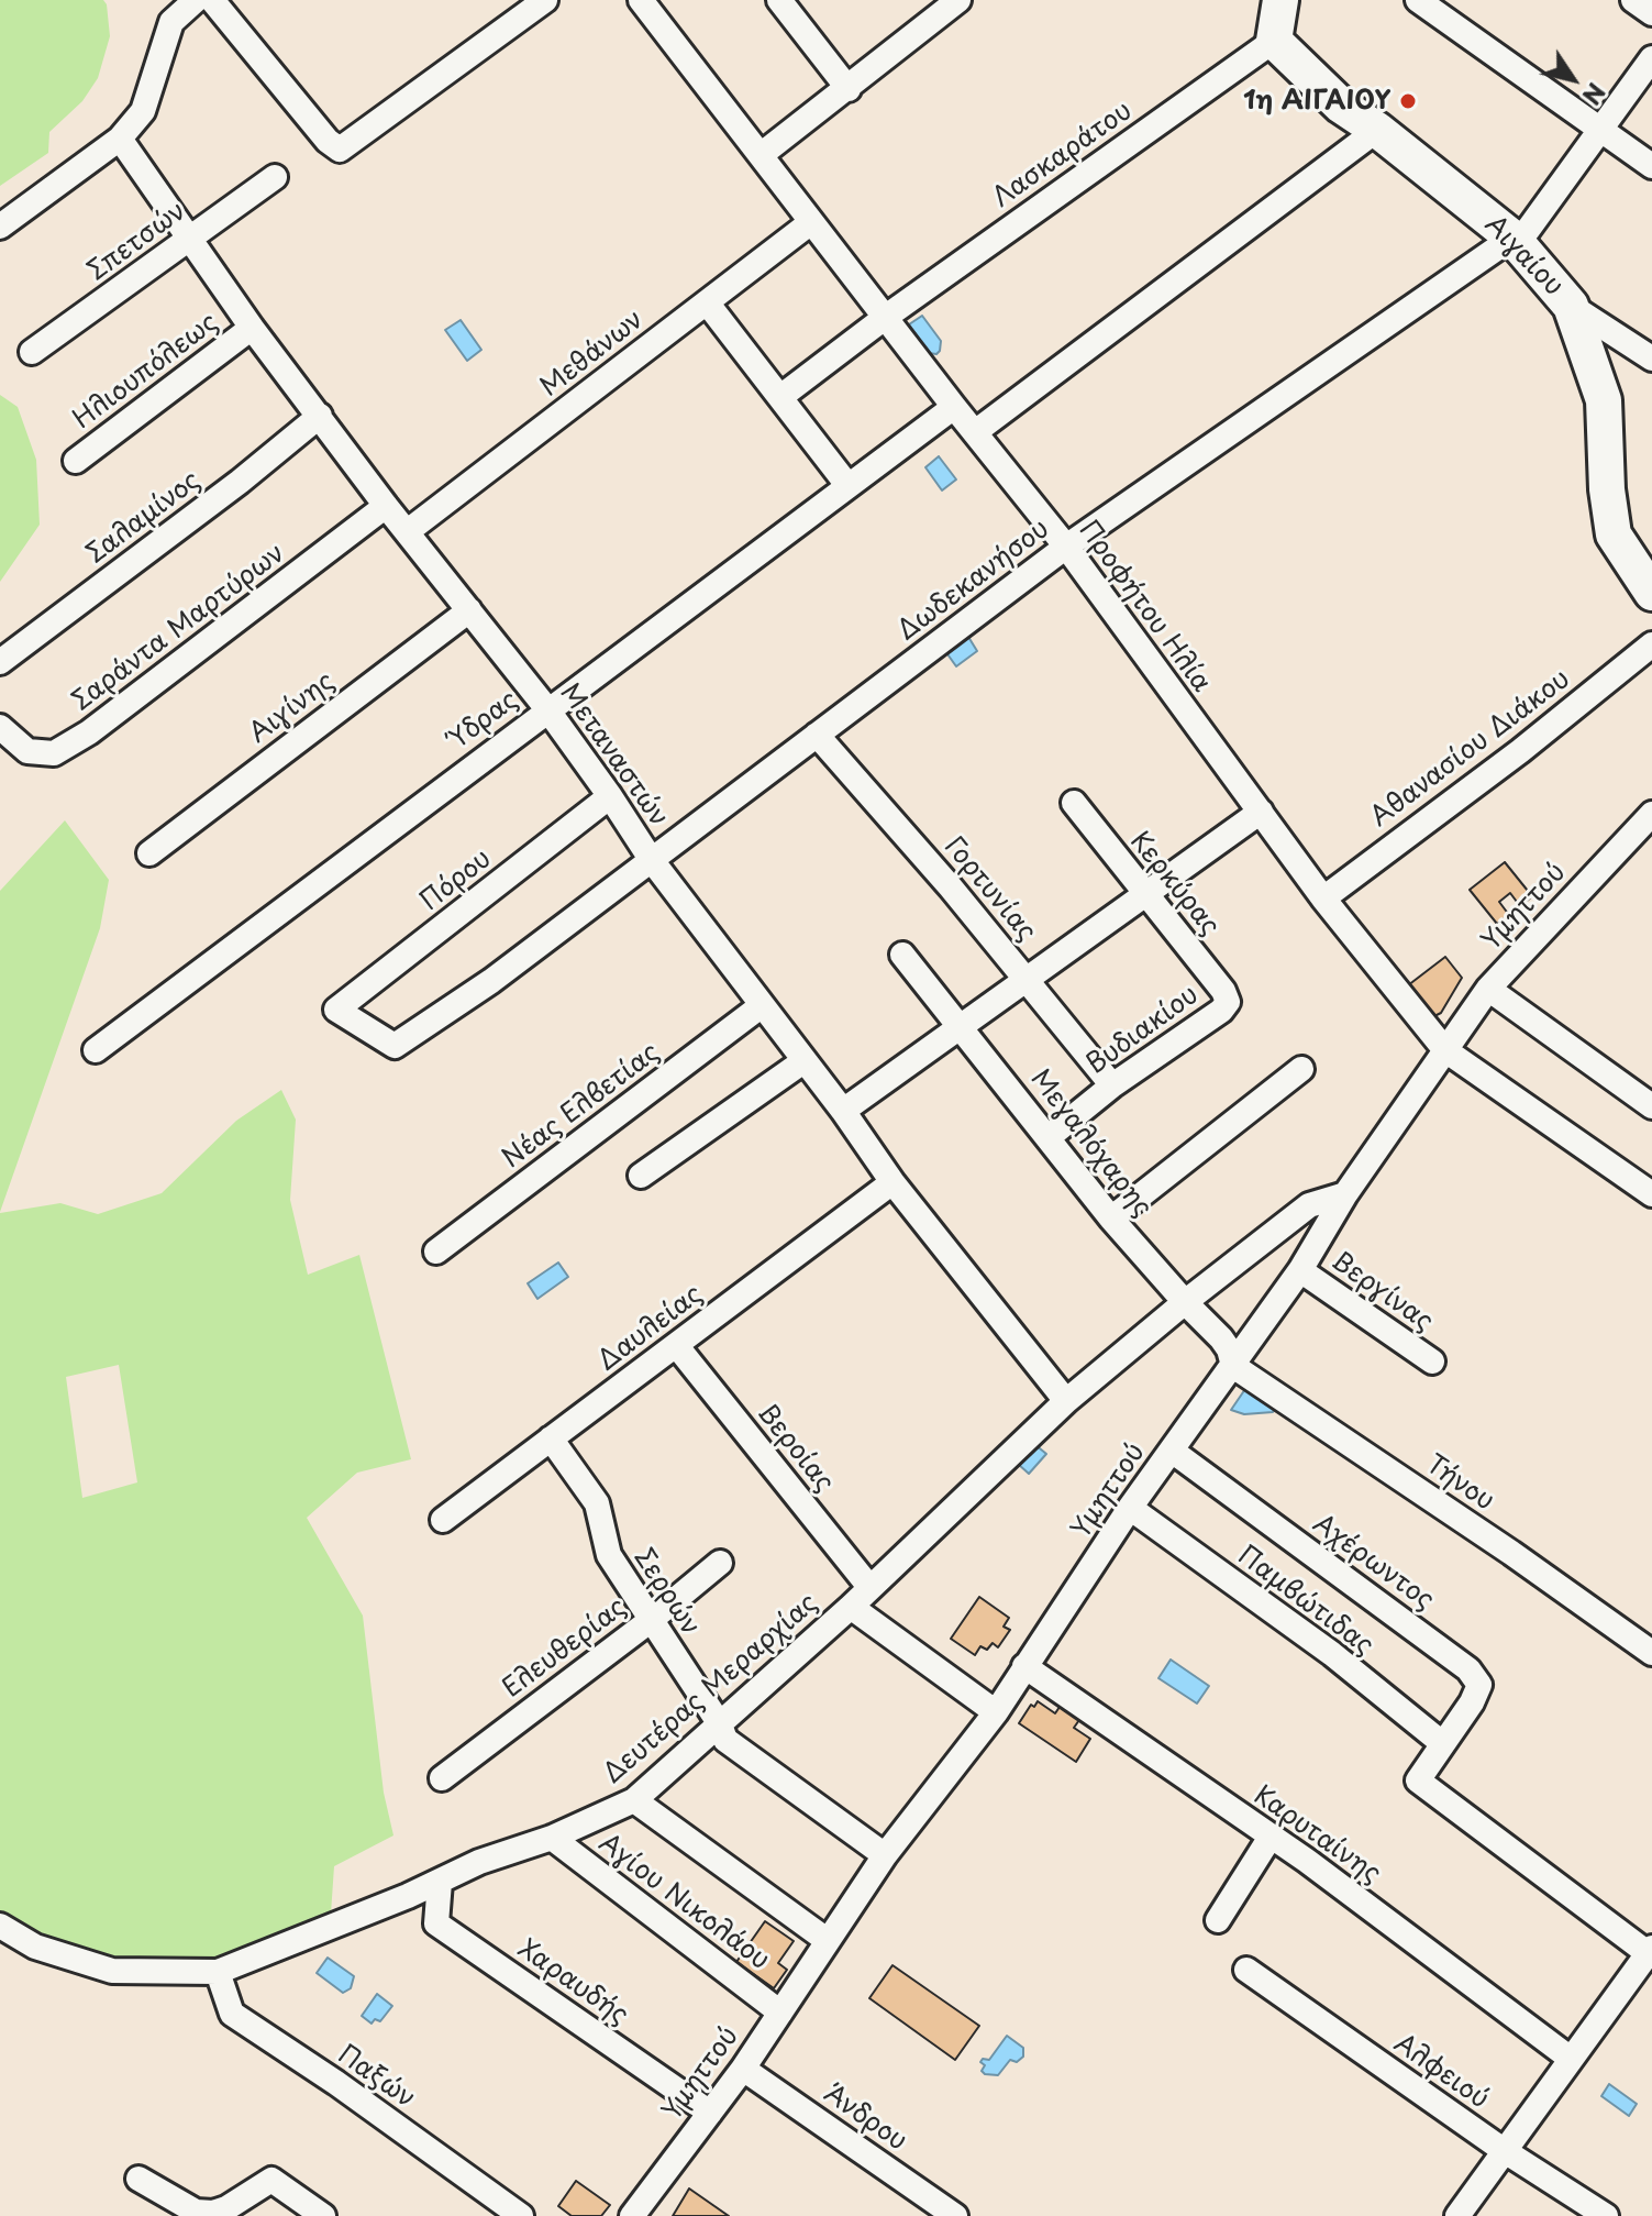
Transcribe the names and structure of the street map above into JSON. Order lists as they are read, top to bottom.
{
  "streets": {
    "street": [
      "Λασκαράτου",
      "Σπετσών",
      "Αιγαίου",
      "Μεθάνων",
      "Ηλιουπόλεως",
      "Σαλαμίνος",
      "Δωδεκανήσου",
      "Προφήτου Ηλία",
      "Σαράντα Μαρτύρων",
      "Αιγίνης",
      "Ύδρας",
      "Αθανασίου Διάκου",
      "Μεταναστών",
      "Πόρου",
      "Κερκύρας",
      "Γορτυνίας",
      "Υμηττού",
      "Βυδιακίου",
      "Νέας Ελβετίας",
      "Μεγαλόχαρης",
      "Βεργίνας",
      "Δαυλείας",
      "Βεροίας",
      "Τήνου",
      "Αχέρωντος",
      "Σερρών",
      "Παμβώτιδας",
      "Ελευθερίας",
      "Δευτέρας Μεραρχίας",
      "Καρυταίνης",
      "Αγίου Νικολάου",
      "Χαραυδής",
      "Αλφειού",
      "Παξών",
      "Άνδρου"
    ]
  },
  "crossings": [
    ["Λασκαράτου", "Αιγαίου"],
    ["Λασκαράτου", "Προφήτου Ηλία"],
    ["Σπετσών", "Μεταναστών"],
    ["Αιγαίου", "Δωδεκανήσου"],
    ["Μεθάνων", "Προφήτου Ηλία"],
    ["Μεθάνων", "Μεταναστών"],
    ["Ηλιουπόλεως", "Μεταναστών"],
    ["Σαλαμίνος", "Μεταναστών"],
    ["Δωδεκανήσου", "Προφήτου Ηλία"],
    ["Δωδεκανήσου", "Μεταναστών"],
    ["Δωδεκανήσου", "Πόρου"],
    ["Δωδεκανήσου", "Γορτυνίας"],
    ["Προφήτου Ηλία", "Ύδρας"],
    ["Προφήτου Ηλία", "Αθανασίου Διάκου"],
    ["Προφήτου Ηλία", "Υμηττού"],
    ["Σαράντα Μαρτύρων", "Μεταναστών"],
    ["Αιγίνης", "Μεταναστών"],
    ["Ύδρας", "Μεταναστών"],
    ["Μεταναστών", "Πόρου"],
    ["Μεταναστών", "Νέας Ελβετίας"],
    ["Μεταναστών", "Δαυλείας"],
    ["Μεταναστών", "Δευτέρας Μεραρχίας"],
    ["Κερκύρας", "Βυδιακίου"],
    ["Γορτυνίας", "Βυδιακίου"],
    ["Υμηττού", "Μεγαλόχαρης"],
    ["Υμηττού", "Βεργίνας"],
    ["Υμηττού", "Τήνου"],
    ["Υμηττού", "Αχέρωντος"],
    ["Υμηττού", "Σερρών"],
    ["Υμηττού", "Παμβώτιδας"],
    ["Υμηττού", "Δευτέρας Μεραρχίας"],
    ["Υμηττού", "Καρυταίνης"],
    ["Υμηττού", "Αγίου Νικολάου"],
    ["Υμηττού", "Χαραυδής"],
    ["Υμηττού", "Άνδρου"],
    ["Βυδιακίου", "Μεγαλόχαρης"],
    ["Μεγαλόχαρης", "Τήνου"],
    ["Μεγαλόχαρης", "Δευτέρας Μεραρχίας"],
    ["Δαυλείας", "Βεροίας"],
    ["Δαυλείας", "Σερρών"],
    ["Βεροίας", "Δευτέρας Μεραρχίας"],
    ["Αχέρωντος", "Παμβώτιδας"],
    ["Σερρών", "Ελευθερίας"],
    ["Σερρών", "Δευτέρας Μεραρχίας"],
    ["Δευτέρας Μεραρχίας", "Αγίου Νικολάου"],
    ["Δευτέρας Μεραρχίας", "Χαραυδής"],
    ["Δευτέρας Μεραρχίας", "Παξών"]
  ],
  "places": ["1η ΑΙΓΑΙΟΥ"],
  "north": "bottom right"
}
